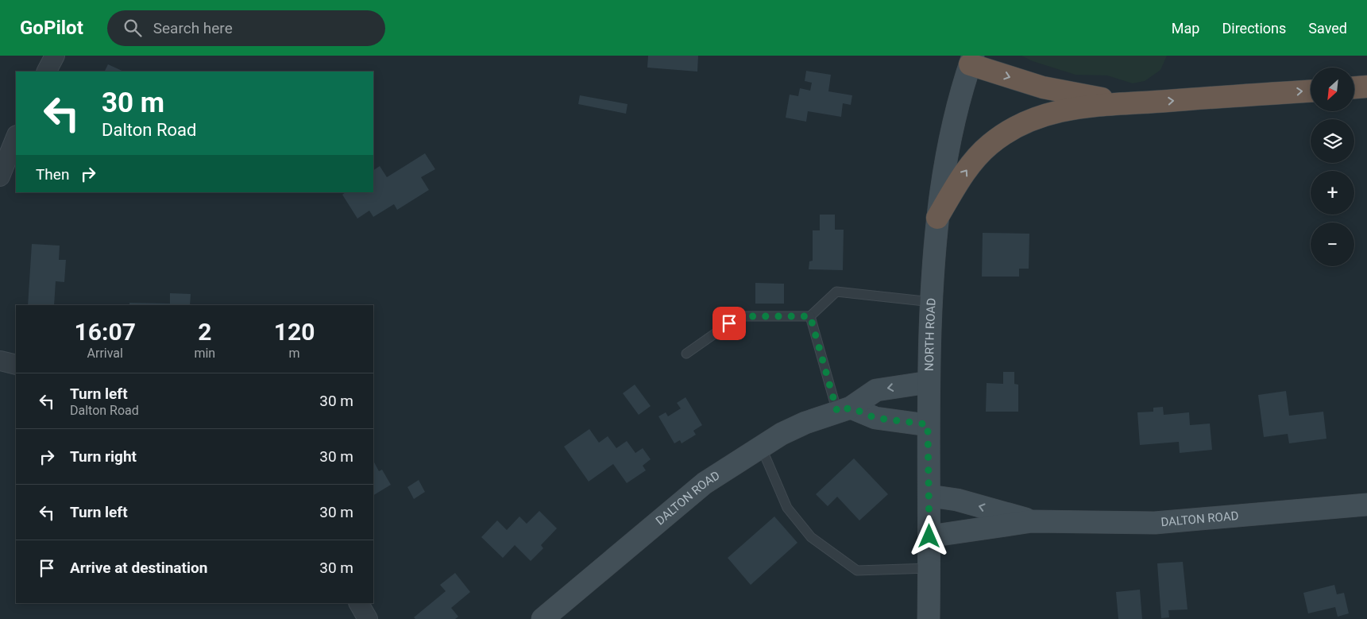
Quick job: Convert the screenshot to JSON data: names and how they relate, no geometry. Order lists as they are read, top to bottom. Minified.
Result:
{"streets":{"street":["NORTH ROAD","DALTON ROAD"]},"crossings":[["NORTH ROAD","DALTON ROAD"]],"north":"bottom left","page":{"header":"GoPilot","search":"Search here","nav":["Map","Directions","Saved"],"map_buttons":["+","−"],"turn":["30 m","Dalton Road"],"then":"Then","eta":["16:07","Arrival","2","min","120","m"],"list":[{"name":"Turn left","note":"Dalton Road","value":"30 m"},{"name":"Turn right","value":"30 m"},{"name":"Turn left","value":"30 m"},{"name":"Arrive at destination","value":"30 m"}]}}
